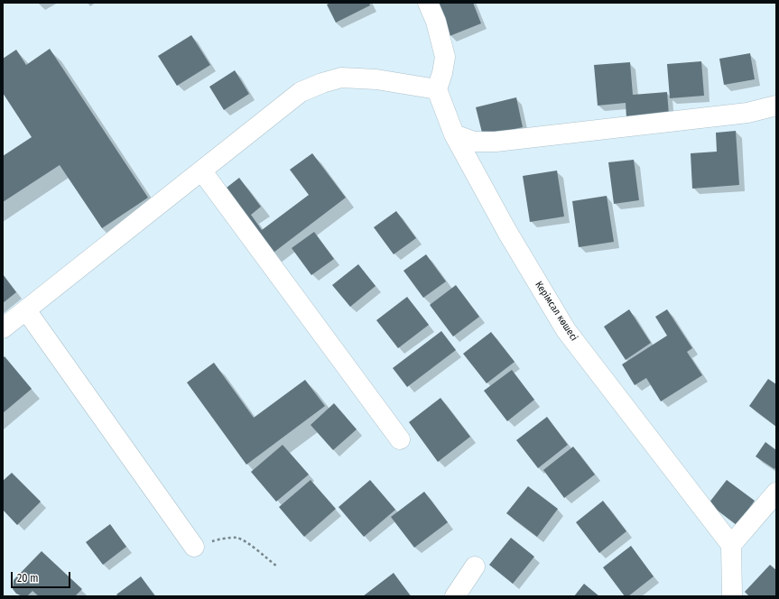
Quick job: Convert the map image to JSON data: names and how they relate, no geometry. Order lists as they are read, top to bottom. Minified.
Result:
{"streets":{"street":["Керімсал көшесі"]},"scale_bar":"20 m"}
